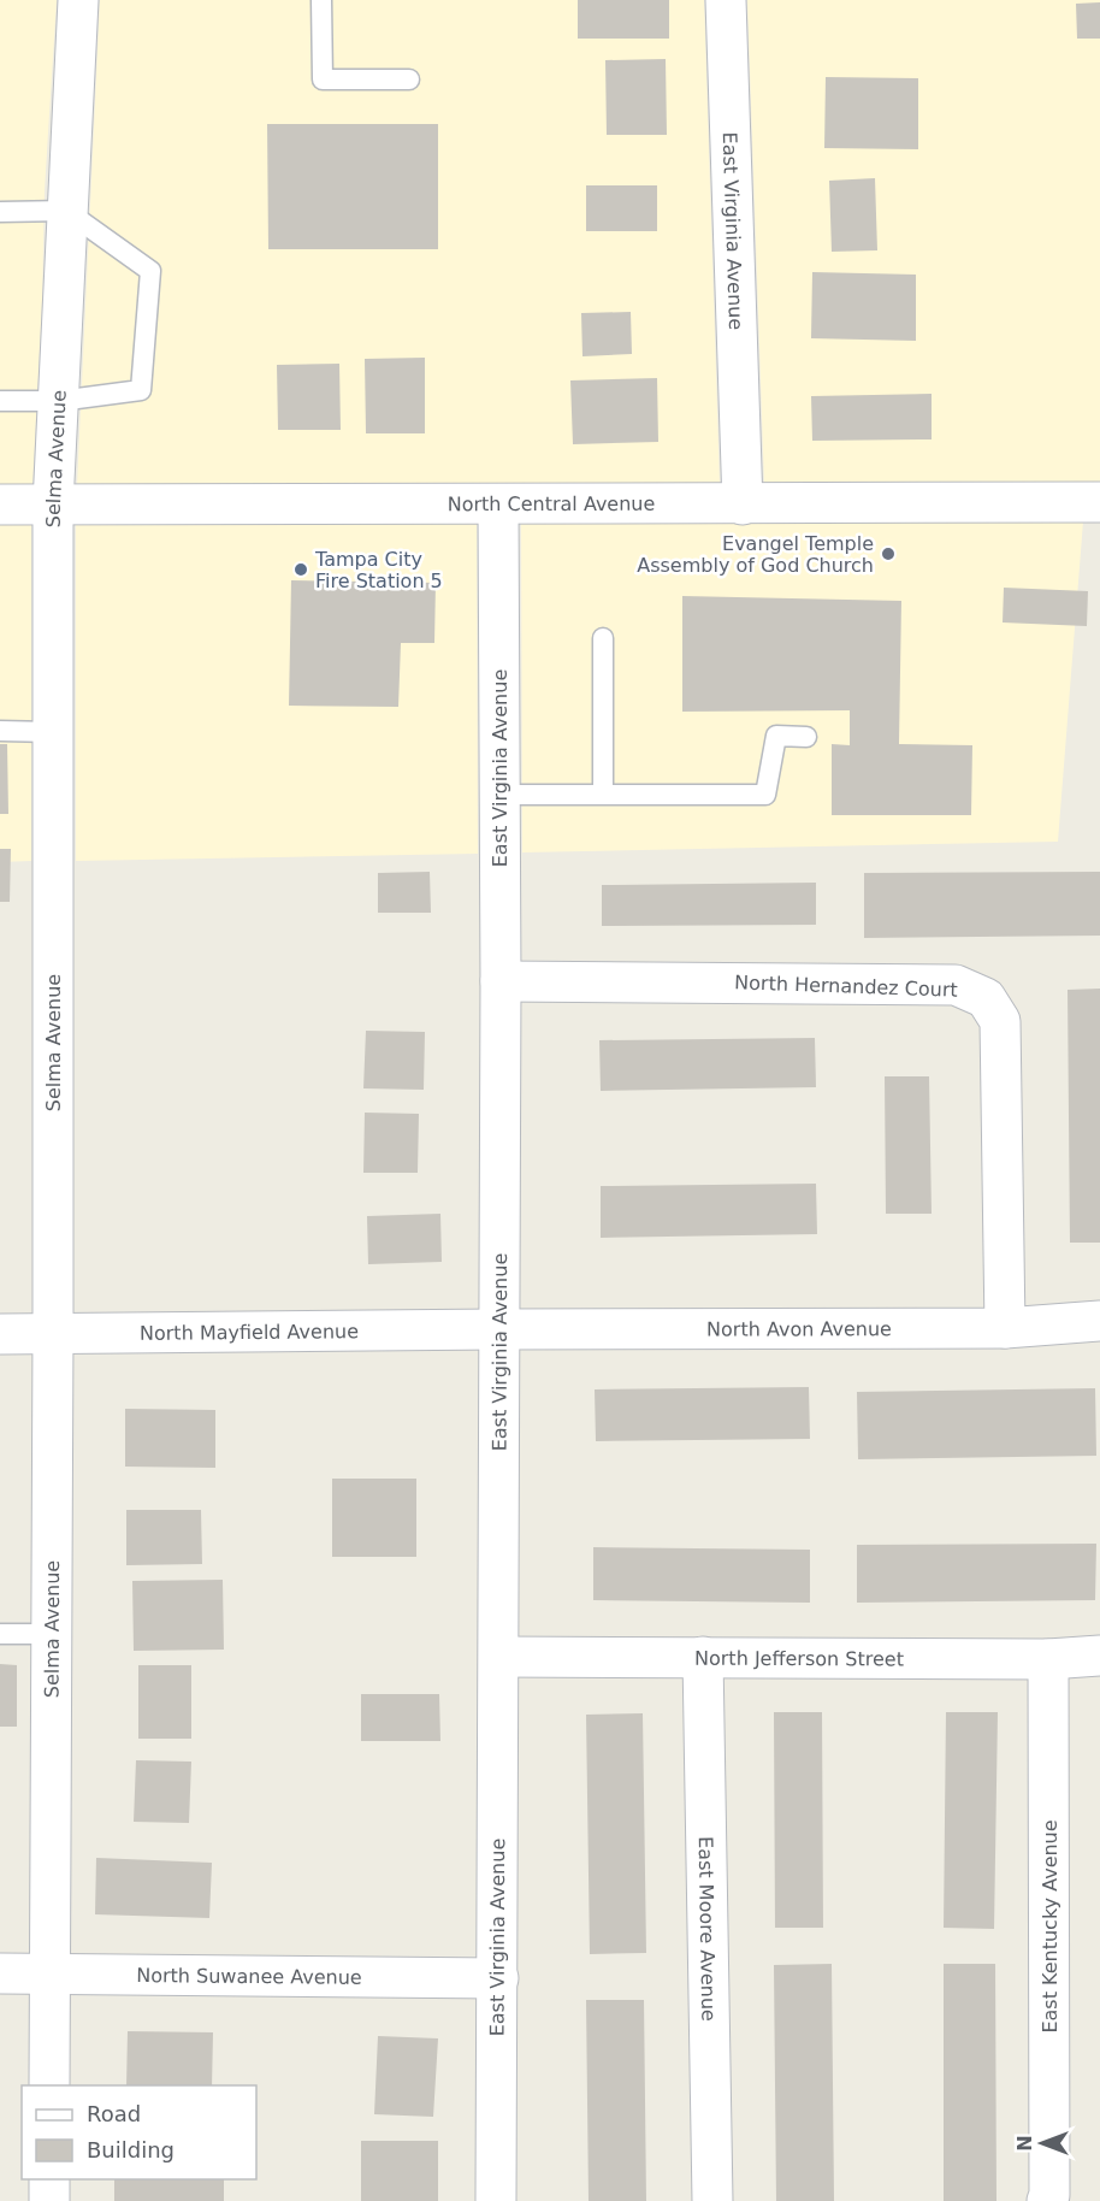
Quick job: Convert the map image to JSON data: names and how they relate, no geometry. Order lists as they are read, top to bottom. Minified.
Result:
{"streets":{"street":["East Virginia Avenue","Selma Avenue","North Central Avenue","North Hernandez Court","North Avon Avenue","North Mayfield Avenue","North Jefferson Street","East Kentucky Avenue","East Moore Avenue","North Suwanee Avenue"]},"crossings":[["East Virginia Avenue","North Central Avenue"],["East Virginia Avenue","North Hernandez Court"],["East Virginia Avenue","North Avon Avenue"],["East Virginia Avenue","North Mayfield Avenue"],["East Virginia Avenue","North Jefferson Street"],["East Virginia Avenue","North Suwanee Avenue"],["Selma Avenue","North Central Avenue"],["Selma Avenue","North Mayfield Avenue"],["Selma Avenue","North Suwanee Avenue"],["North Hernandez Court","North Avon Avenue"],["North Avon Avenue","North Mayfield Avenue"],["North Jefferson Street","East Kentucky Avenue"],["North Jefferson Street","East Moore Avenue"]],"places":["Evangel Temple Assembly of God Church","Tampa City Fire Station 5"],"legend":["Road","Building"],"north":"left"}
